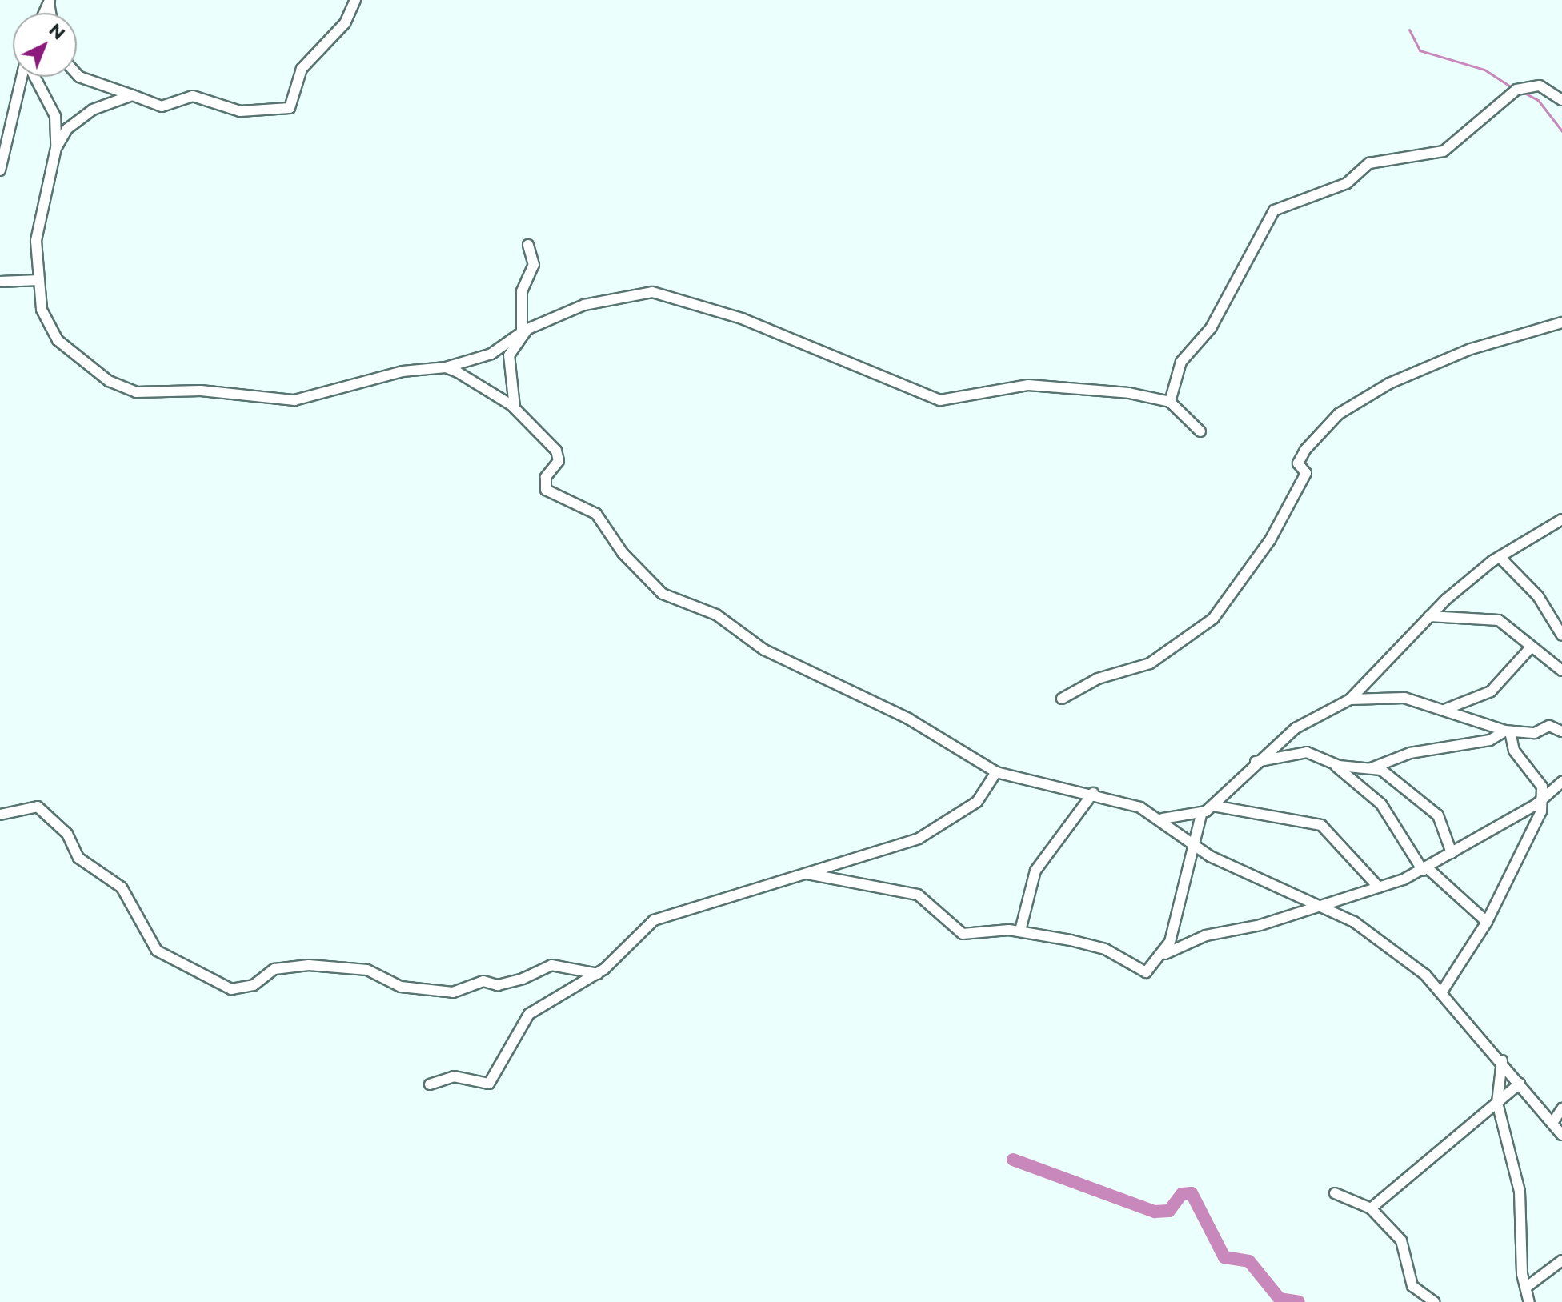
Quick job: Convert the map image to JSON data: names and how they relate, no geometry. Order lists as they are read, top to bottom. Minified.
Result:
{"north":"top right"}
